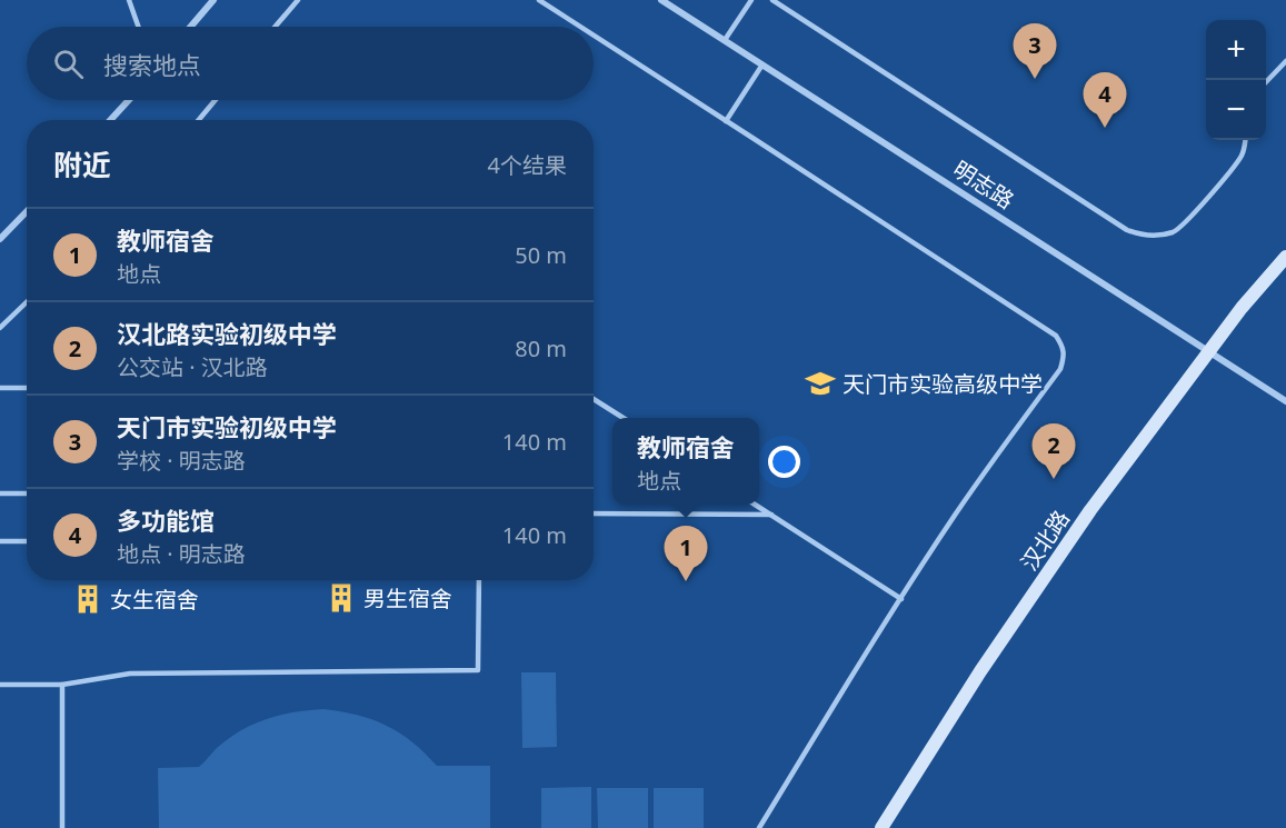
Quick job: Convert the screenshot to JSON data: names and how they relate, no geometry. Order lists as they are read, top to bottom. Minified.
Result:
{"streets":{"main road":["汉北路"],"street":["明志路"]},"crossings":[["明志路","汉北路"]],"places":{"school or university":["天门市实验高级中学"],"building":["男生宿舍","女生宿舍"]},"page":{"map_buttons":["+","−"],"pins":["3","4","2","1"],"search":"搜索地点","heading":["附近","4个结果"],"list":[{"mark":"1","name":"教师宿舍","note":"地点","value":"50 m"},{"mark":"2","name":"汉北路实验初级中学","note":"公交站 · 汉北路","value":"80 m"},{"mark":"3","name":"天门市实验初级中学","note":"学校 · 明志路","value":"140 m"},{"mark":"4","name":"多功能馆","note":"地点 · 明志路","value":"140 m"}],"popup":["教师宿舍","地点"]}}
